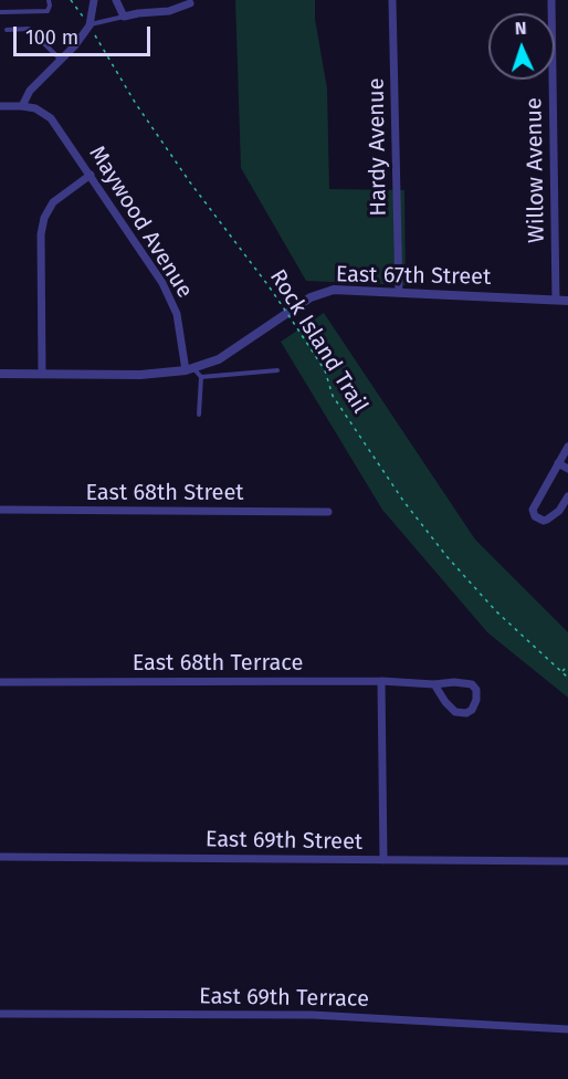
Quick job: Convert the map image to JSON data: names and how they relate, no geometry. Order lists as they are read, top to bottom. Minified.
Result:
{"streets":{"street":["Hardy Avenue","Willow Avenue","Maywood Avenue","East 67th Street","East 68th Street","East 68th Terrace","East 69th Street","East 69th Terrace"],"path":["Rock Island Trail"]},"crossings":[["Hardy Avenue","East 67th Street"],["Willow Avenue","East 67th Street"],["Maywood Avenue","East 67th Street"]],"scale_bar":"100 m","north":"top"}
